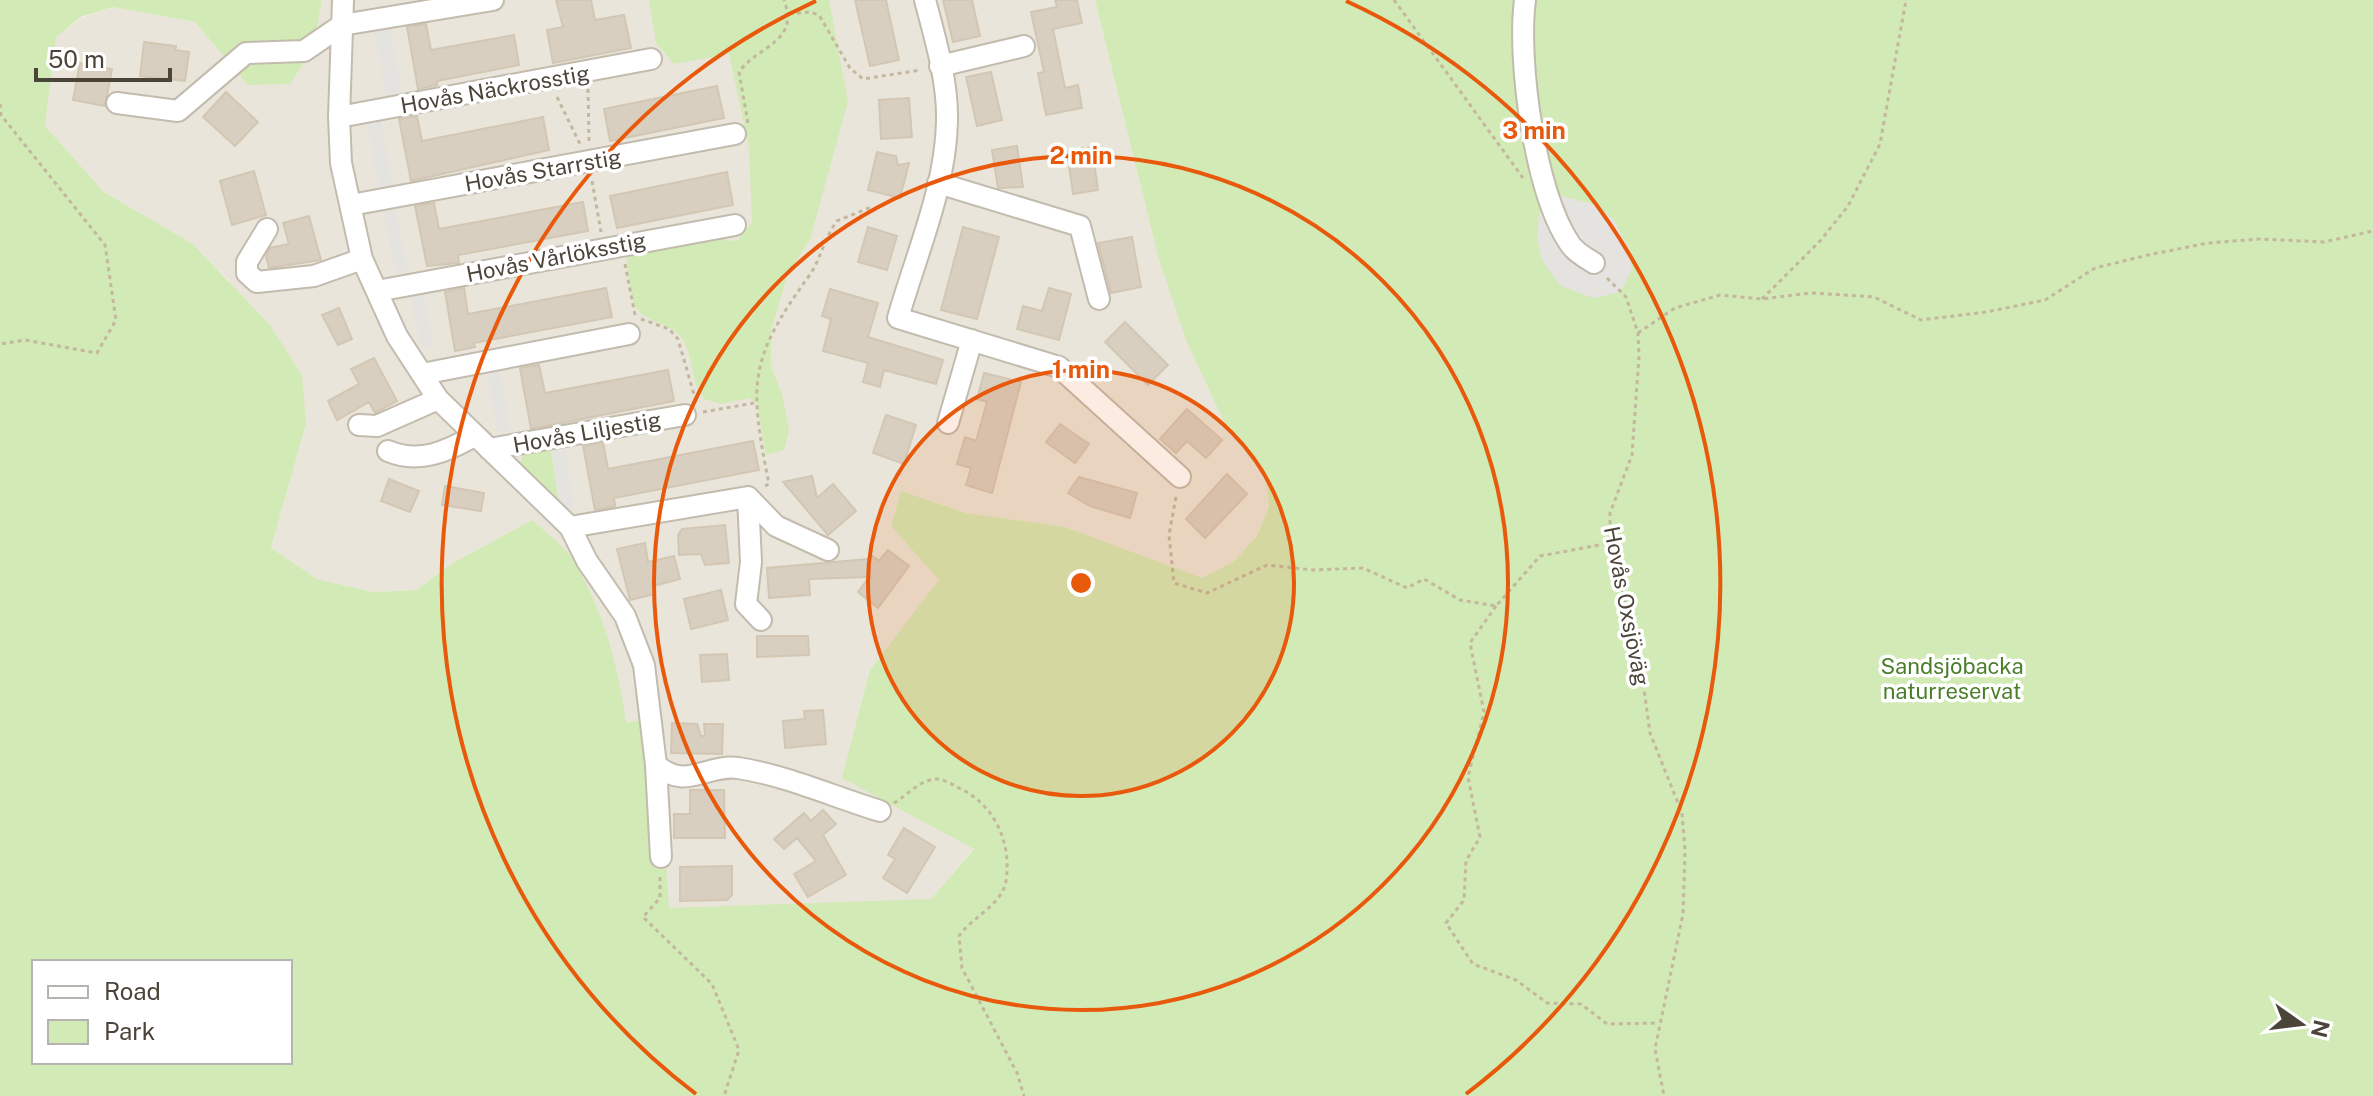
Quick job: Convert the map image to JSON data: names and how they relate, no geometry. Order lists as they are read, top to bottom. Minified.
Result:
{"streets":{"street":["Hovås Näckrosstig","Hovås Starrstig","Hovås Vårlöksstig","Hovås Liljestig"],"path":["Hovås Oxsjöväg"]},"parks":["Sandsjöbacka naturreservat"],"legend":["Road","Park"],"scale_bar":"50 m","north":"right","rings":["3 min","2 min","1 min"]}
